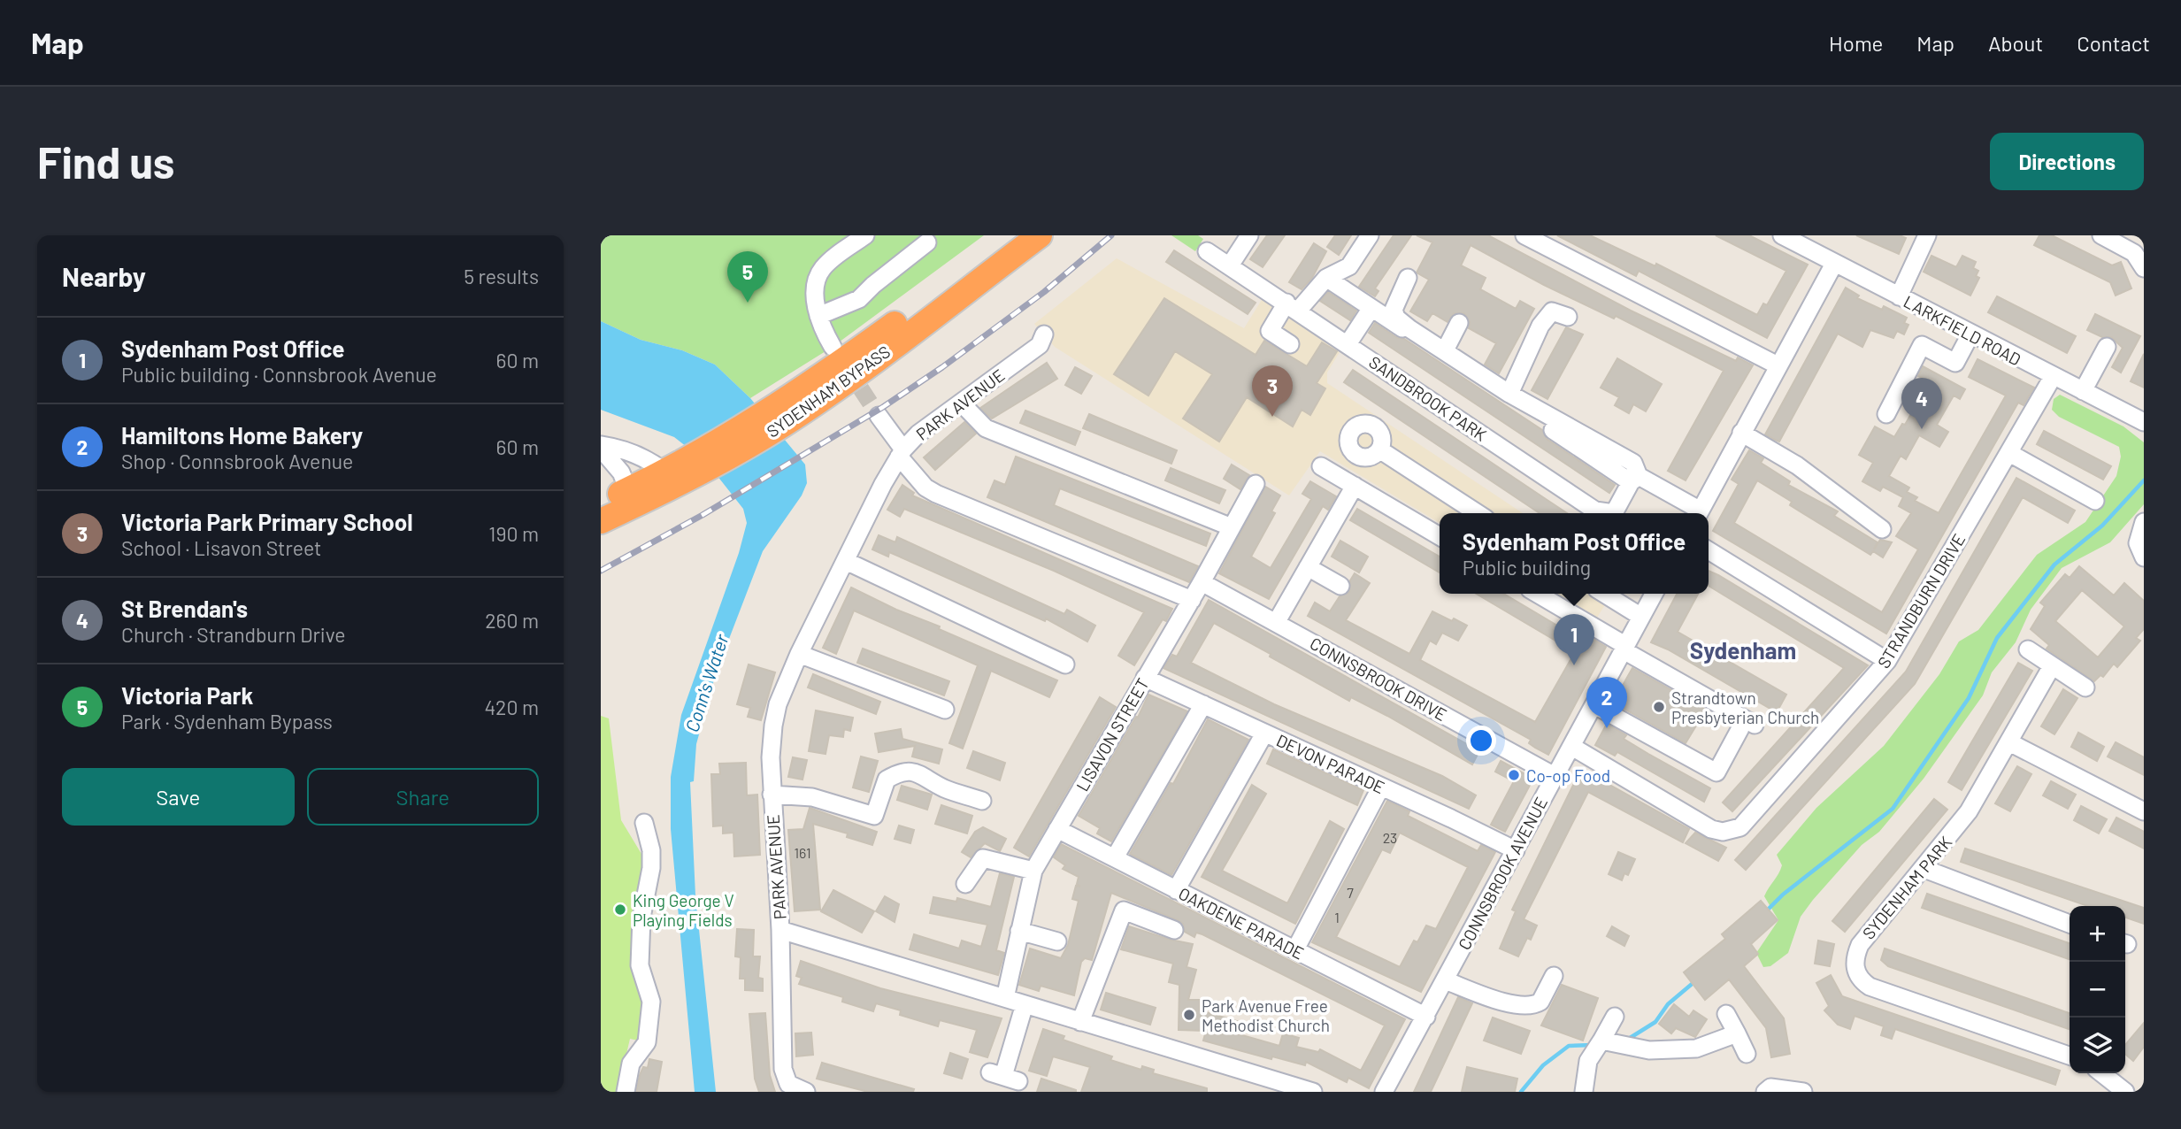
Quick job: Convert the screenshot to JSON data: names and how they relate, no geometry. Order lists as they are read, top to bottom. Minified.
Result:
{"streets":{"highway":["SYDENHAM BYPASS"],"street":["LARKFIELD ROAD","SANDBROOK PARK","PARK AVENUE","STRANDBURN DRIVE","CONNSBROOK DRIVE","LISAVON STREET","DEVON PARADE","CONNSBROOK AVENUE","SYDENHAM PARK","OAKDENE PARADE"]},"crossings":[["LARKFIELD ROAD","STRANDBURN DRIVE"],["PARK AVENUE","LISAVON STREET"],["STRANDBURN DRIVE","CONNSBROOK AVENUE"],["CONNSBROOK DRIVE","LISAVON STREET"],["CONNSBROOK DRIVE","CONNSBROOK AVENUE"],["LISAVON STREET","DEVON PARADE"],["LISAVON STREET","OAKDENE PARADE"],["DEVON PARADE","CONNSBROOK AVENUE"],["CONNSBROOK AVENUE","OAKDENE PARADE"]],"districts":["Sydenham"],"water":["Conn's Water"],"places":["Strandtown Presbyterian Church","Co-op Food","King George V Playing Fields","Park Avenue Free Methodist Church"],"house_numbers":["23","161","7","1"],"page":{"header":"Map","nav":["Home","Map","About","Contact"],"buttons":["Directions",["Save","Share"]],"title":"Find us","heading":["Nearby","5 results"],"pins":["5","3","4","1","2"],"list":[{"mark":"1","name":"Sydenham Post Office","note":"Public building · Connsbrook Avenue","value":"60 m"},{"mark":"2","name":"Hamiltons Home Bakery","note":"Shop · Connsbrook Avenue","value":"60 m"},{"mark":"3","name":"Victoria Park Primary School","note":"School · Lisavon Street","value":"190 m"},{"mark":"4","name":"St Brendan's","note":"Church · Strandburn Drive","value":"260 m"},{"mark":"5","name":"Victoria Park","note":"Park · Sydenham Bypass","value":"420 m"}],"popup":["Sydenham Post Office","Public building"],"map_buttons":["+","−"]}}
